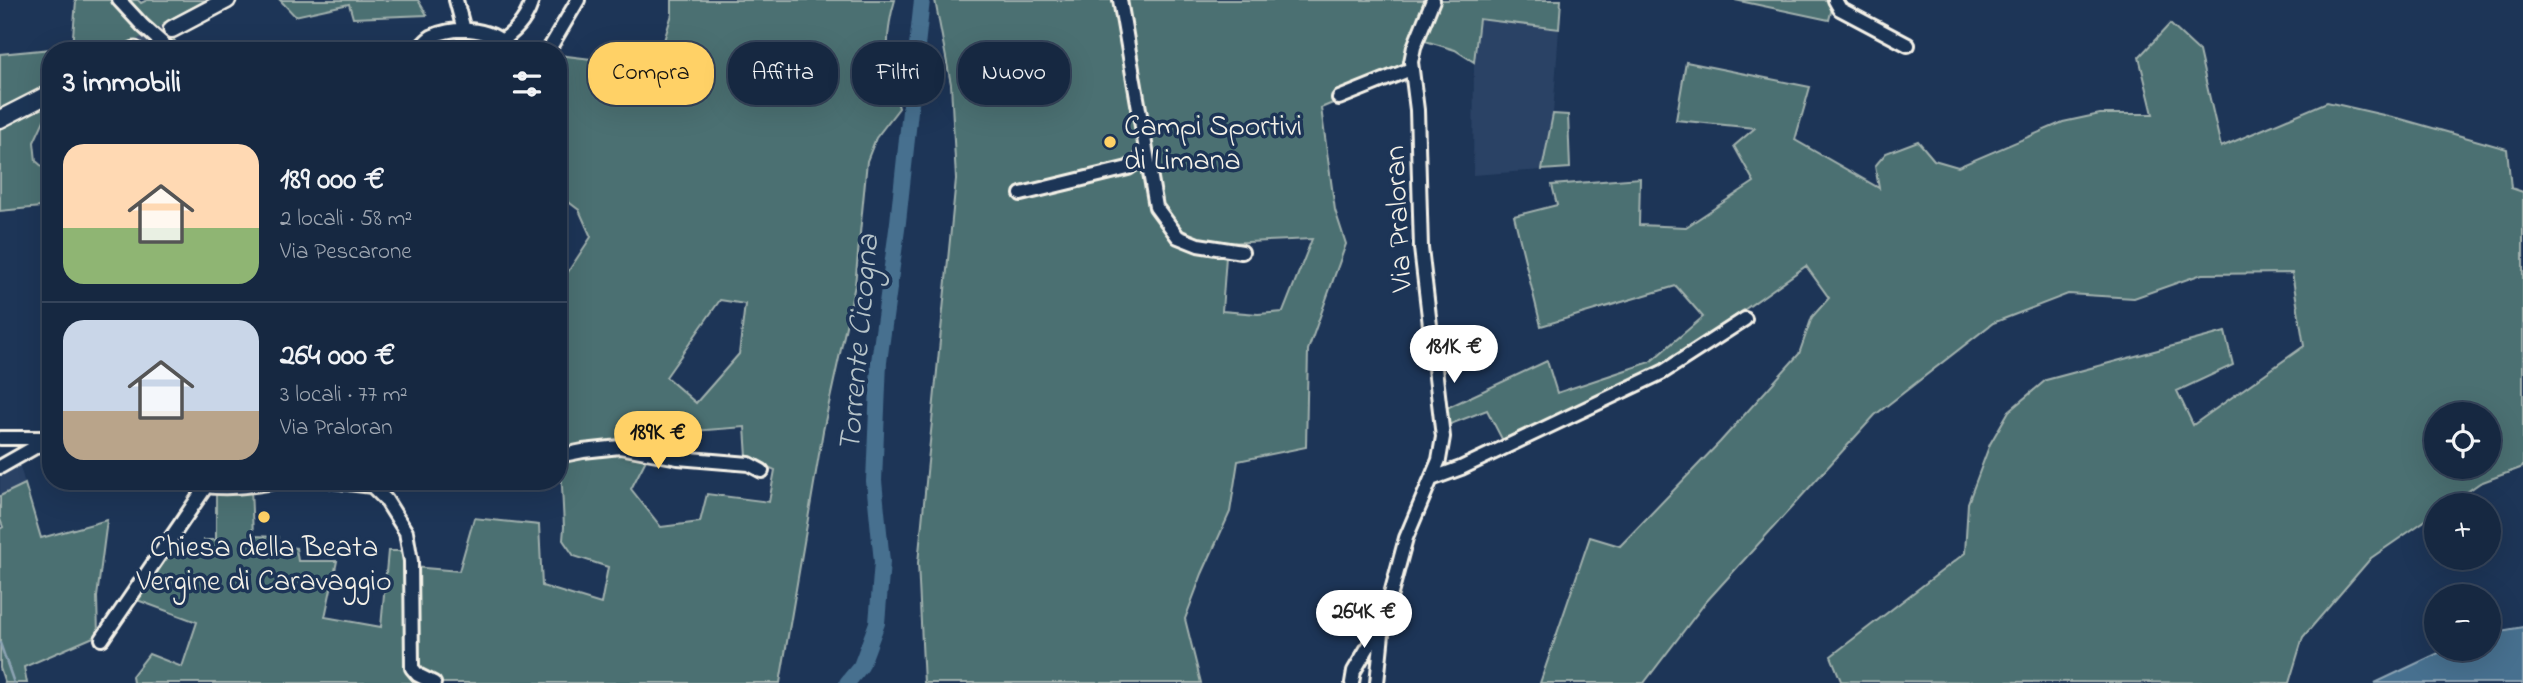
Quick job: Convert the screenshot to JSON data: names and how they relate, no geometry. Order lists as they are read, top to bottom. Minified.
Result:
{"streets":{"street":["Via Praloran"]},"water":["Torrente Cicogna"],"places":["Campi Sportivi di Limana","Chiesa della Beata Vergine di Caravaggio"],"page":{"chip":["Compra","Affitta","Filtri","Nuovo"],"heading":"3 immobili","list":[{"name":"189 000 €","note":"2 locali · 58 m² · Via Pescarone"},{"name":"264 000 €","note":"3 locali · 77 m² · Via Praloran"}],"price":["181K €","189K €","264K €"],"map_buttons":["+","−"]}}
